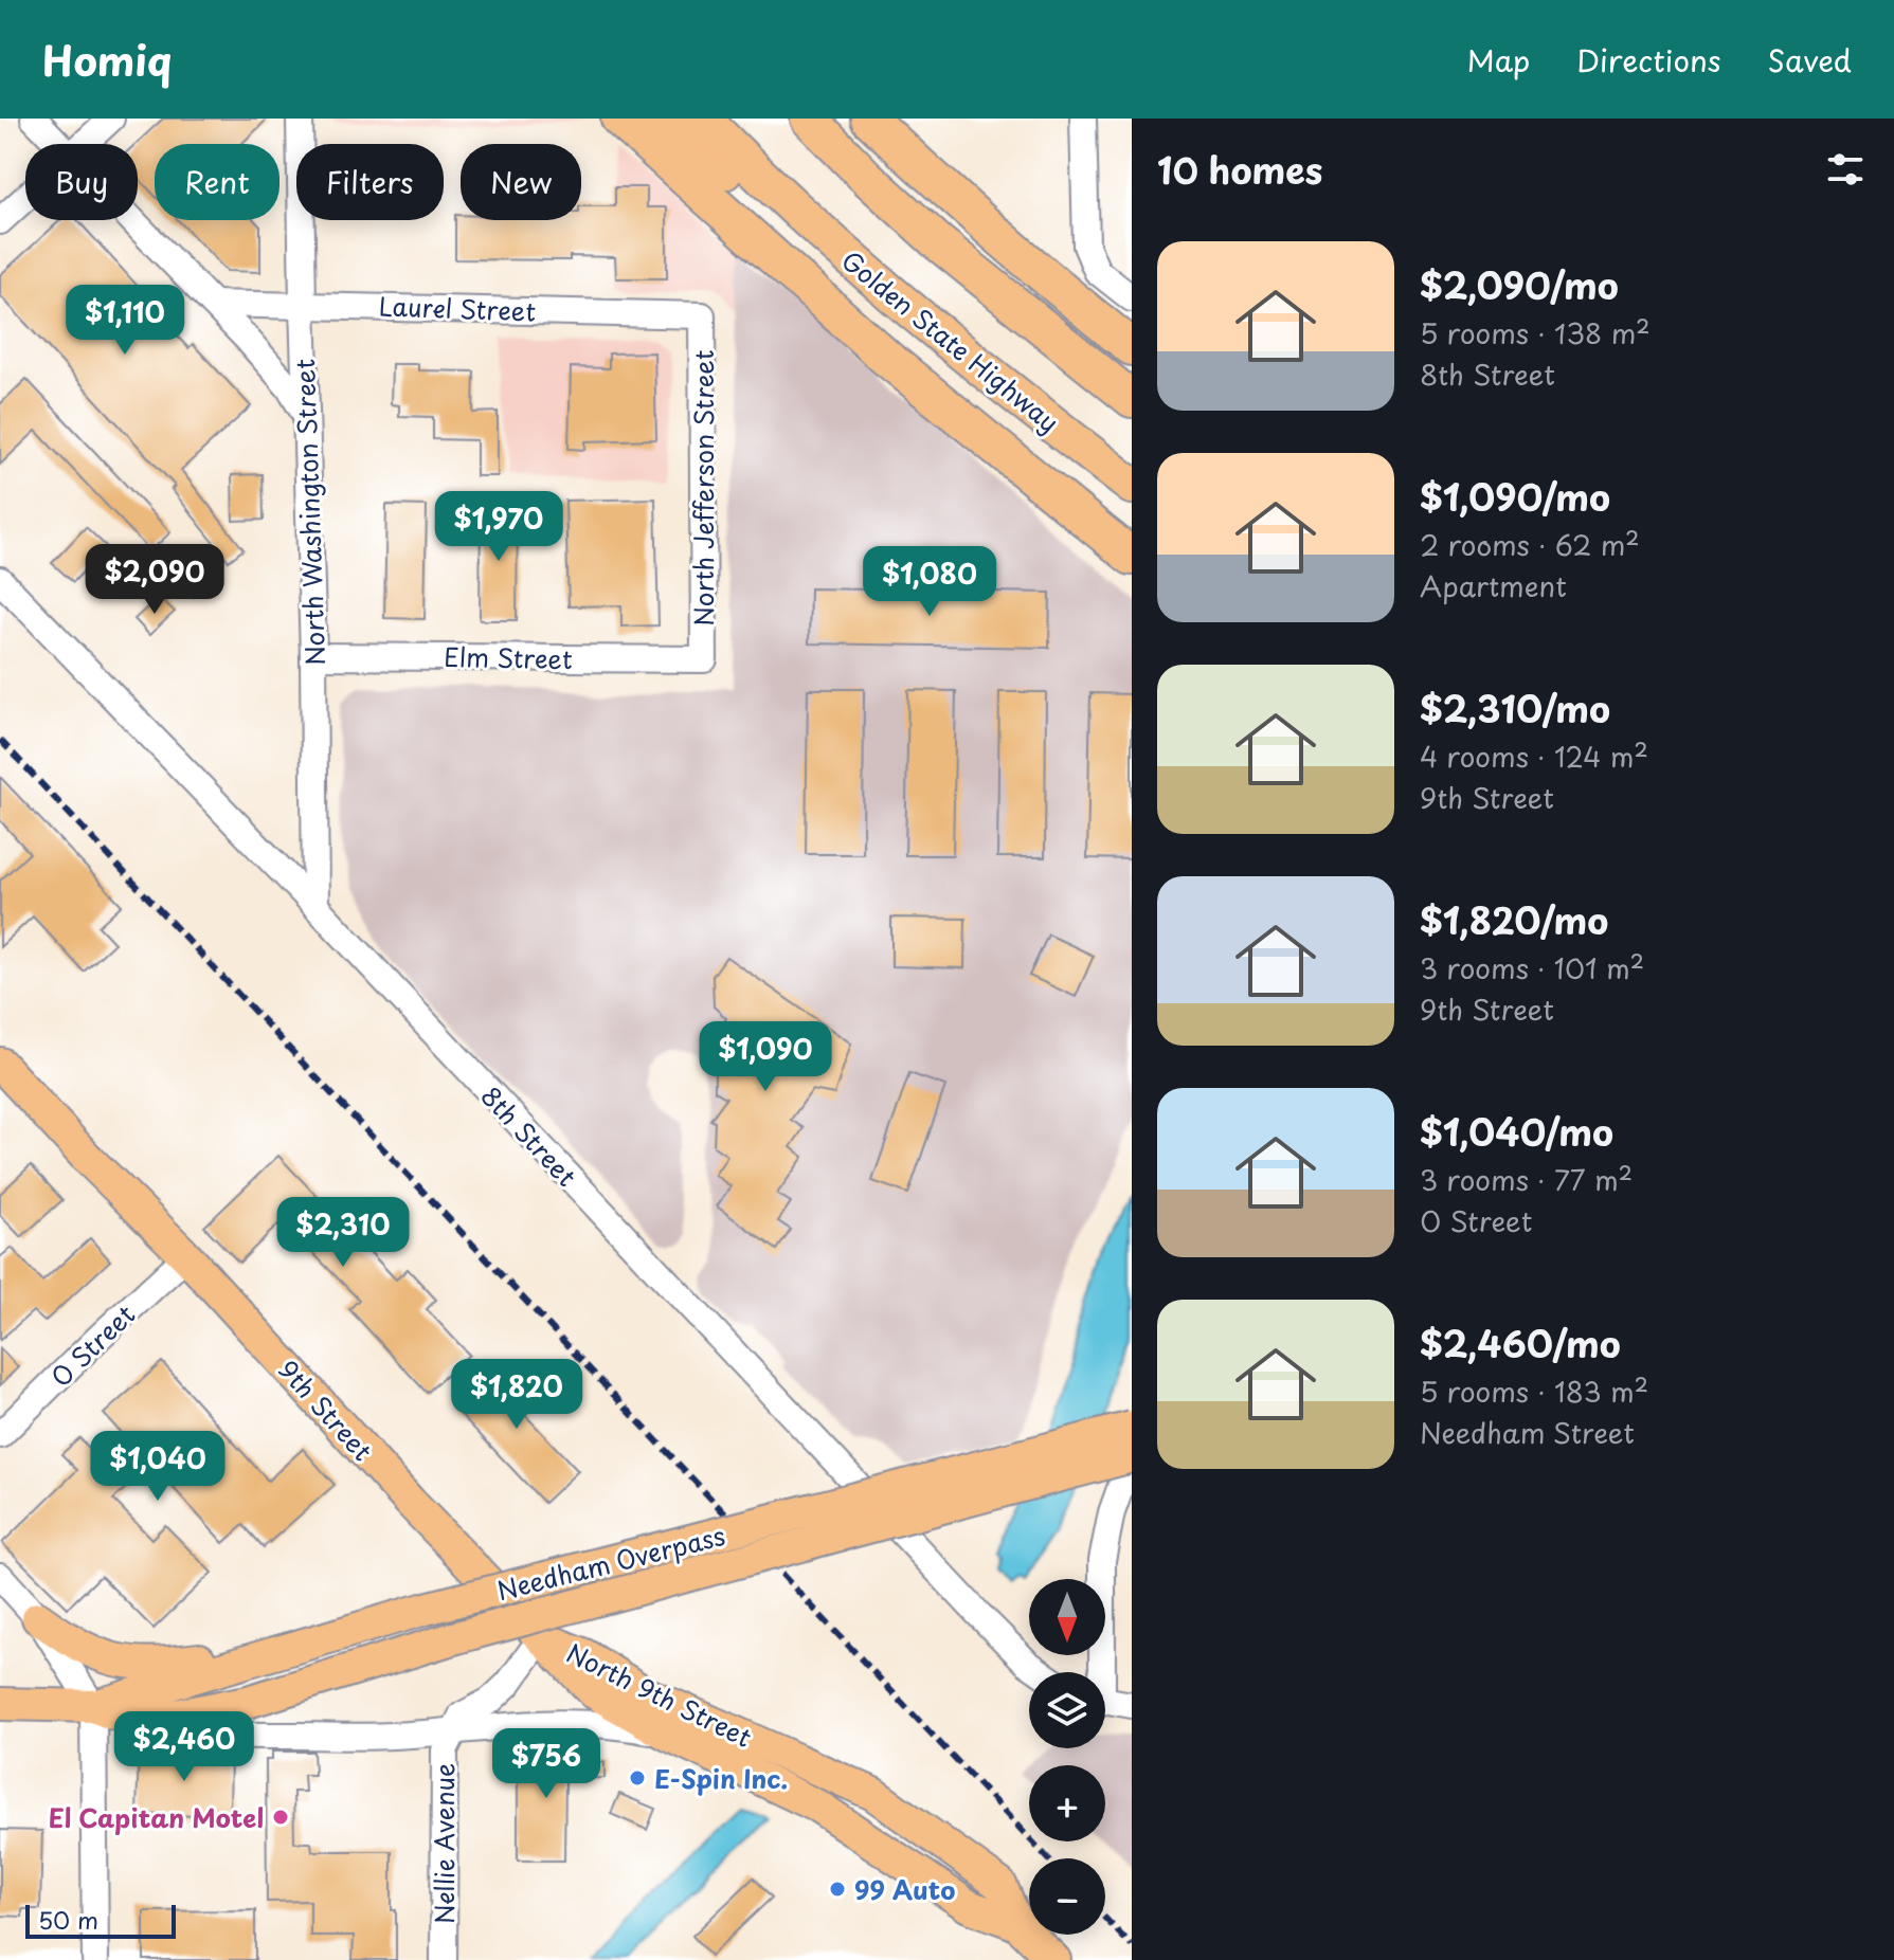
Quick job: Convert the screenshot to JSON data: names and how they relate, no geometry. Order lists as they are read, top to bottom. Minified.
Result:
{"streets":{"highway":["Golden State Highway"],"main road":["9th Street","Needham Overpass","North 9th Street"],"street":["Laurel Street","North Jefferson Street","North Washington Street","Elm Street","8th Street","O Street","Nellie Avenue"]},"crossings":[["Laurel Street","North Jefferson Street"],["Laurel Street","North Washington Street"],["North Jefferson Street","Elm Street"],["North Washington Street","Elm Street"],["North Washington Street","8th Street"],["O Street","9th Street"],["9th Street","North 9th Street"]],"places":["E-Spin Inc.","El Capitan Motel","99 Auto"],"scale_bar":"50 m","north":"bottom","page":{"header":"Homiq","nav":["Map","Directions","Saved"],"heading":"10 homes","chip":["Buy","Rent","Filters","New"],"list":[{"name":"$2,090/mo","note":"5 rooms · 138 m² · 8th Street"},{"name":"$1,090/mo","note":"2 rooms · 62 m² · Apartment"},{"name":"$2,310/mo","note":"4 rooms · 124 m² · 9th Street"},{"name":"$1,820/mo","note":"3 rooms · 101 m² · 9th Street"},{"name":"$1,040/mo","note":"3 rooms · 77 m² · O Street"},{"name":"$2,460/mo","note":"5 rooms · 183 m² · Needham Street"}],"price":["$1,110","$1,970","$2,090","$1,080","$1,090","$2,310","$1,820","$1,040","$2,460","$756"],"map_buttons":["+","−"],"scale":"50 m"}}
